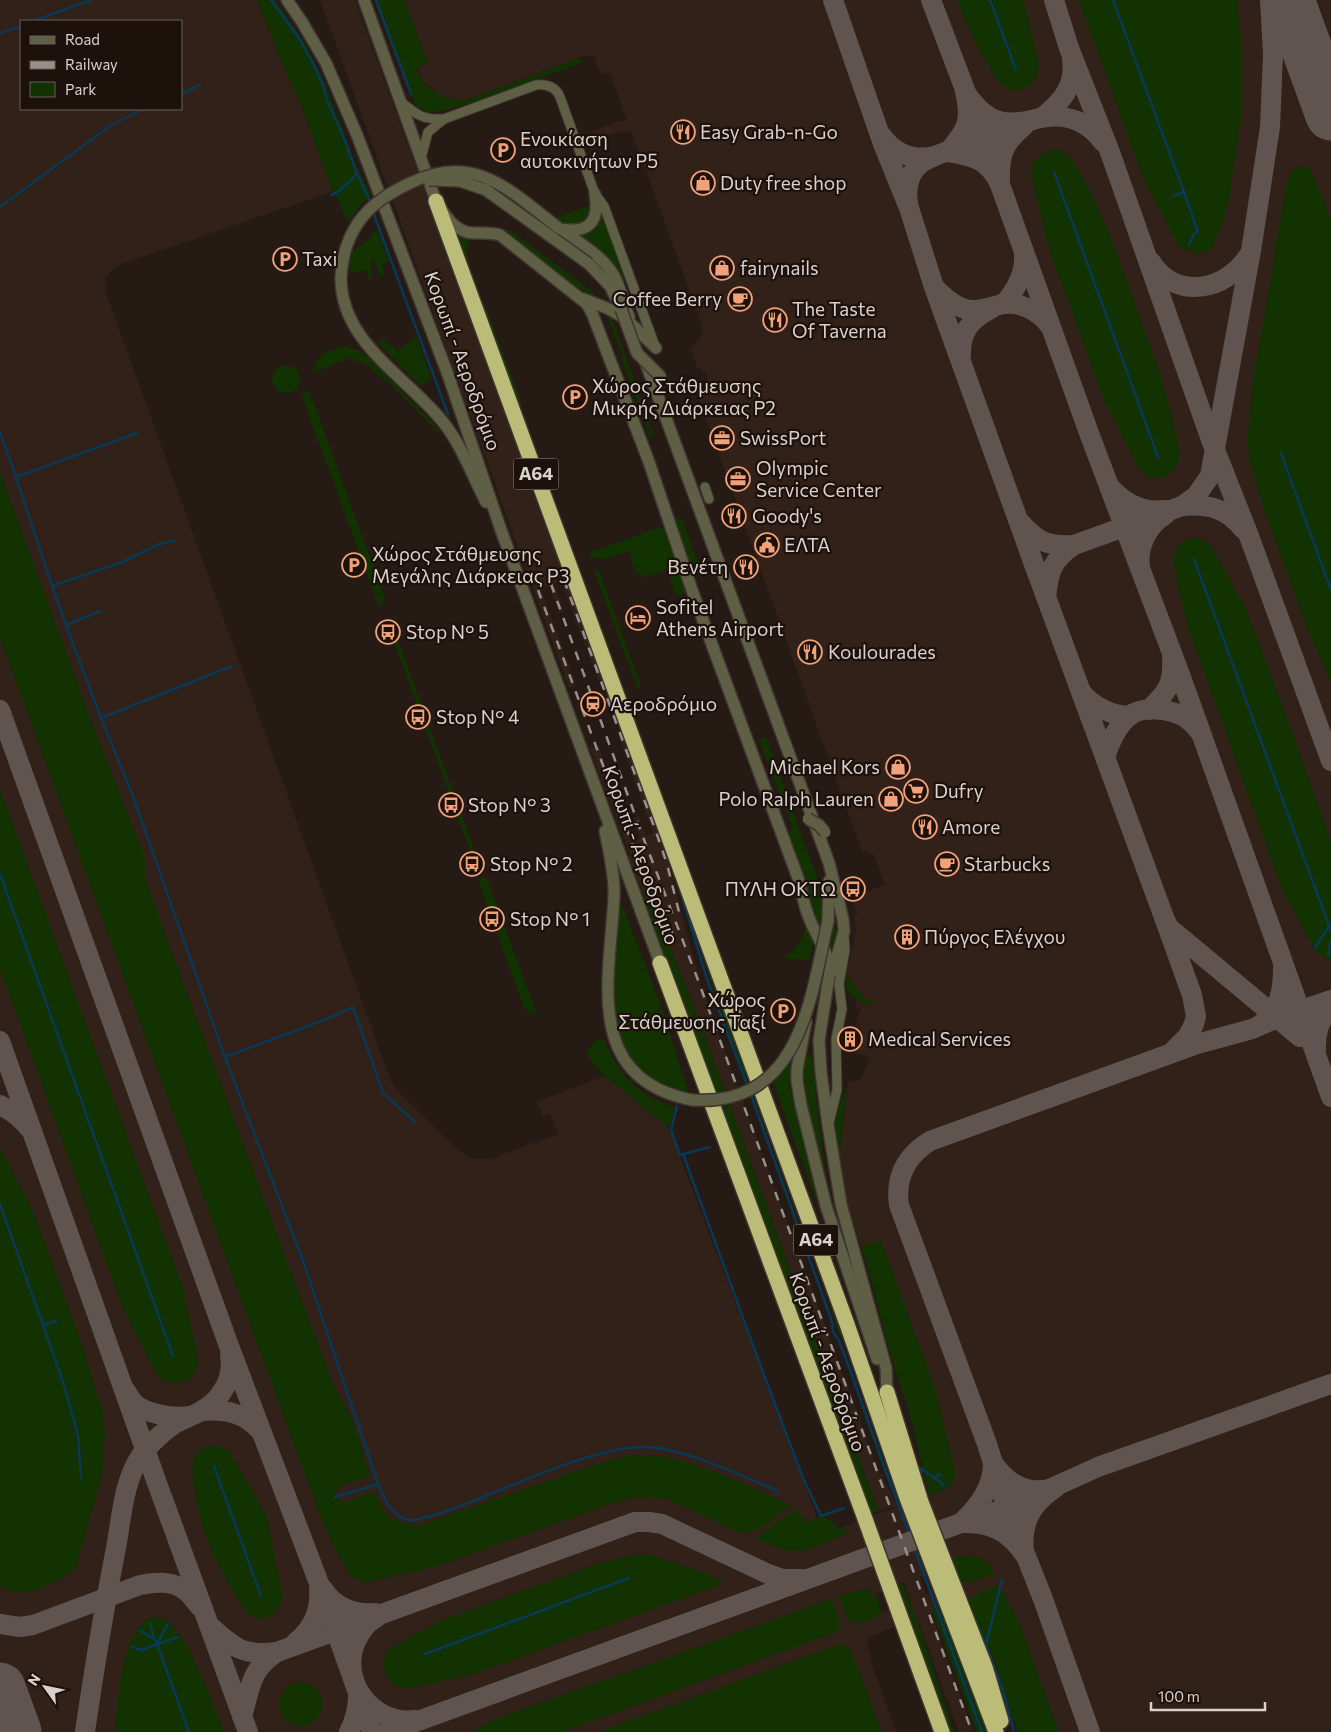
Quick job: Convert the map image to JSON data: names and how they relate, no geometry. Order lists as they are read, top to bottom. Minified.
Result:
{"streets":{"highway":["Κορωπί - Αεροδρόμιο","Α64"]},"places":{"restaurant":["Easy Grab-n-Go","The Taste Of Taverna","Goody's","Βενέτη","Koulourades","Amore"],"parking":["Ενοικίαση αυτοκινήτων P5","Taxi","Χώρος Στάθμευσης Μικρής Διάρκειας P2","Χώρος Στάθμευσης Μεγάλης Διάρκειας P3","Χώρος Στάθμευσης Ταξί"],"shop":["Duty free shop","fairynails","Michael Kors","Polo Ralph Lauren"],"cafe":["Coffee Berry","Starbucks"],"office":["SwissPort","Olympic Service Center"],"public building":["ΕΛΤΑ"],"hotel":["Sofitel Athens Airport"],"bus stop":["Stop N° 5","Stop N° 4","Stop N° 3","Stop N° 2","ΠΥΛΗ ΟΚΤΩ","Stop N° 1"],"station":["Αεροδρόμιο"],"supermarket":["Dufry"],"building":["Πύργος Ελέγχου","Medical Services"]},"legend":["Road","Railway","Park"],"scale_bar":"100 m","north":"top left"}
